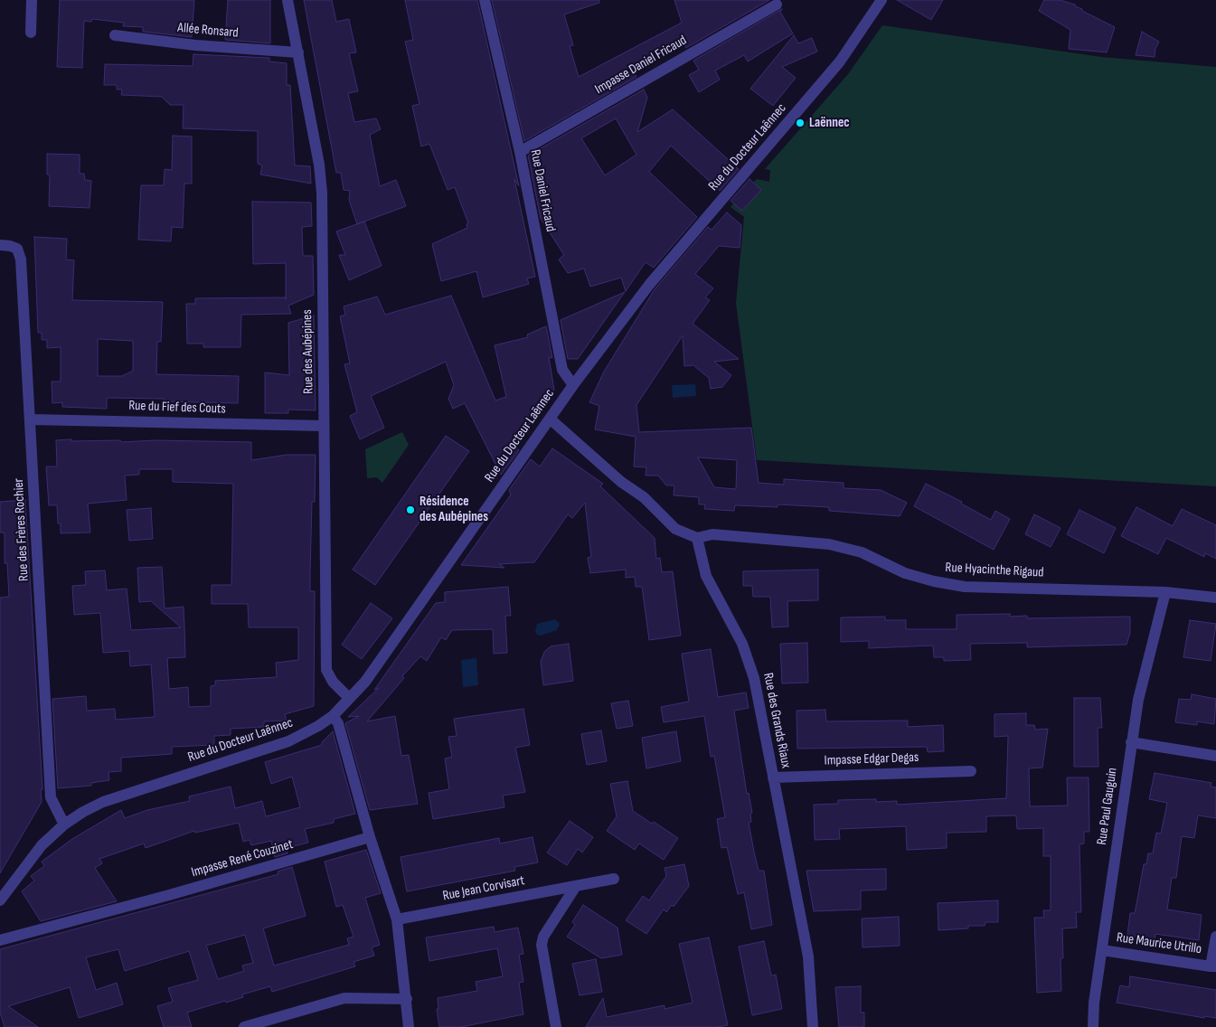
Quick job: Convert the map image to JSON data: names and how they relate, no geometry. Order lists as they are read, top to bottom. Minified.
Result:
{"streets":{"street":["Allée Ronsard","Impasse Daniel Fricaud","Rue du Docteur Laënnec","Rue Daniel Fricaud","Rue des Aubépines","Rue du Fief des Couts","Rue des Frères Rochier","Rue Hyacinthe Rigaud","Rue des Grands Riaux","Impasse Edgar Degas","Rue Paul Gauguin","Impasse René Couzinet","Rue Jean Corvisart","Rue Maurice Utrillo"]},"crossings":[["Allée Ronsard","Rue des Aubépines"],["Impasse Daniel Fricaud","Rue Daniel Fricaud"],["Rue du Docteur Laënnec","Rue Daniel Fricaud"],["Rue du Docteur Laënnec","Rue des Aubépines"],["Rue du Docteur Laënnec","Rue des Frères Rochier"],["Rue des Aubépines","Rue du Fief des Couts"],["Rue du Fief des Couts","Rue des Frères Rochier"],["Rue Hyacinthe Rigaud","Rue des Grands Riaux"],["Rue Hyacinthe Rigaud","Rue Paul Gauguin"],["Rue des Grands Riaux","Impasse Edgar Degas"],["Rue Paul Gauguin","Rue Maurice Utrillo"]],"places":["Laënnec","Résidence des Aubépines"]}
